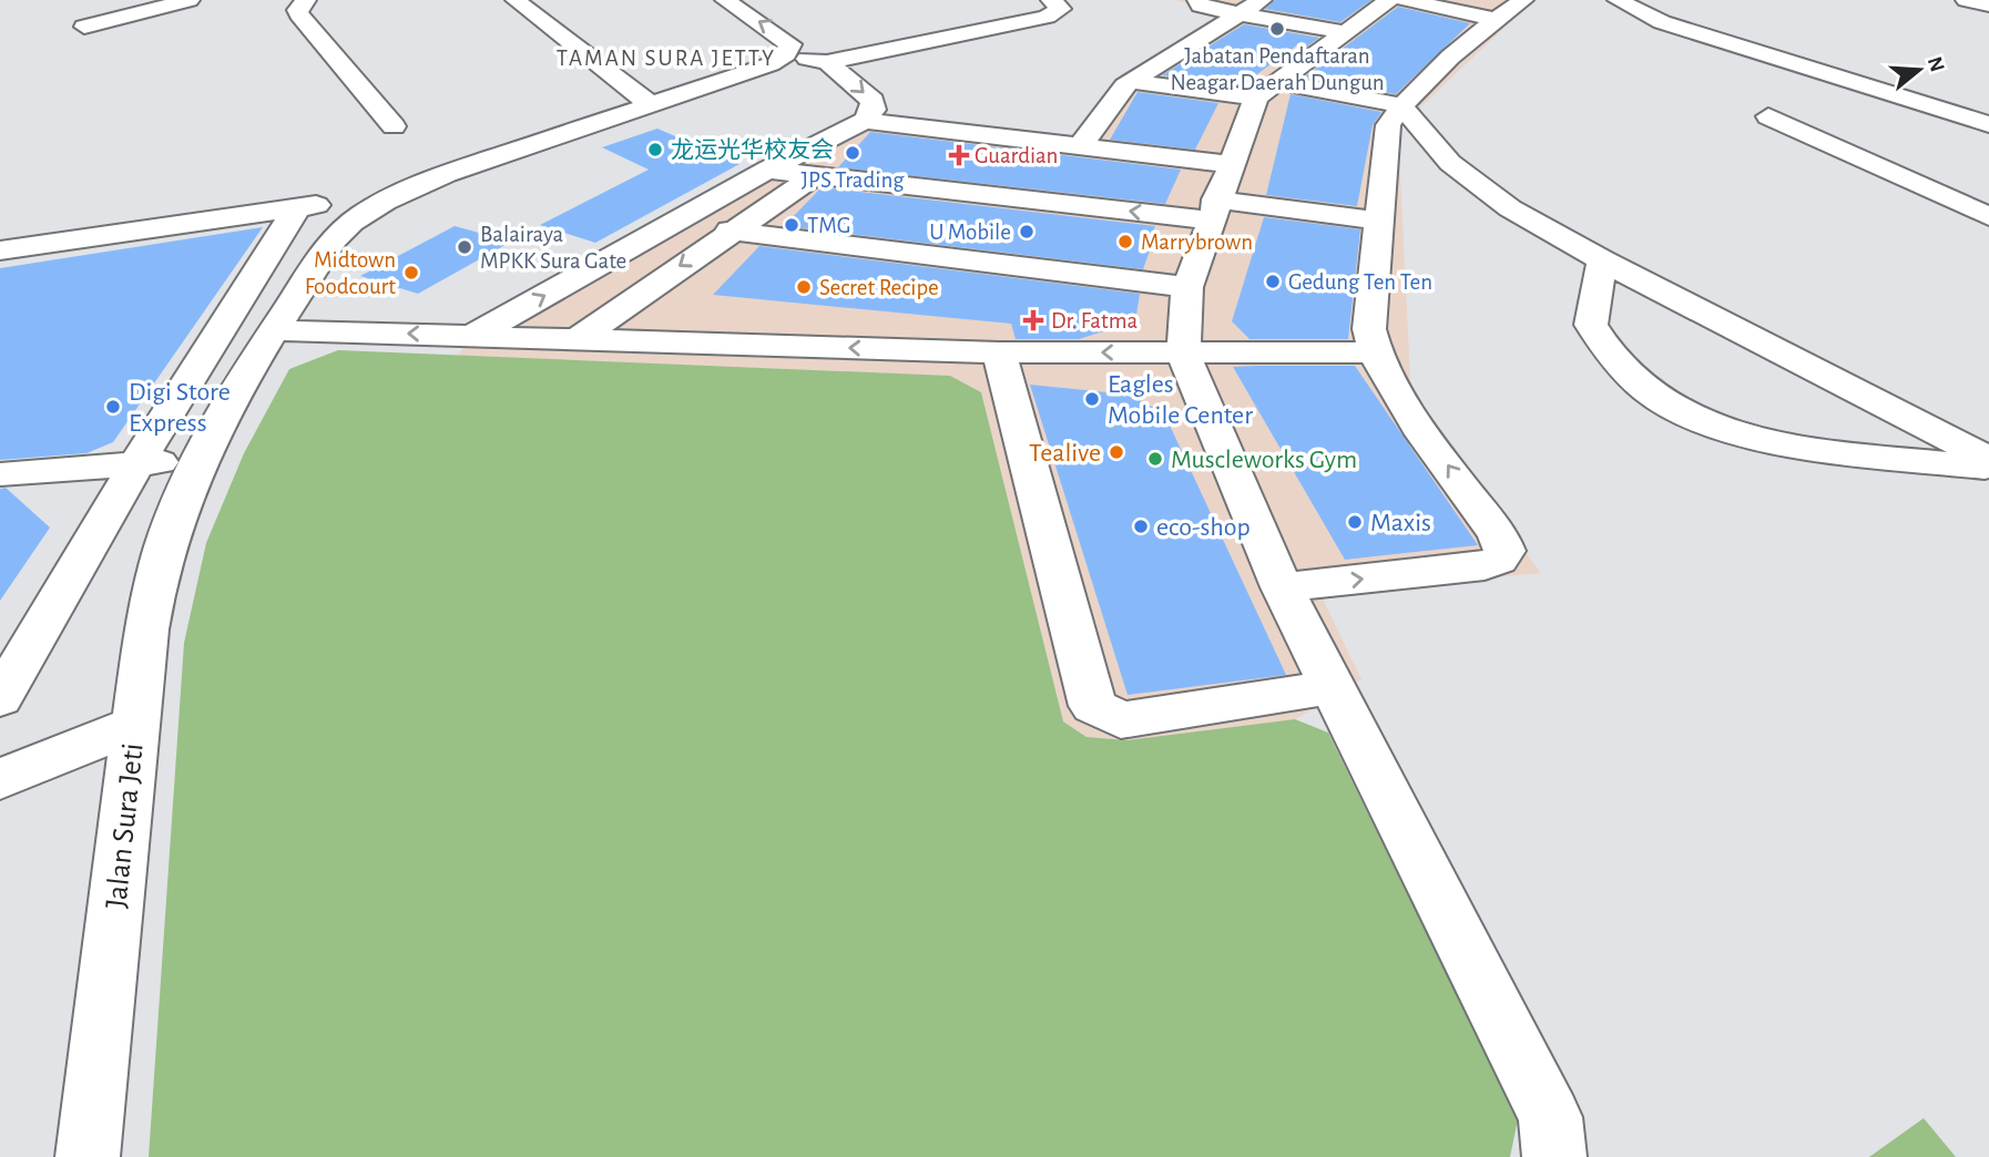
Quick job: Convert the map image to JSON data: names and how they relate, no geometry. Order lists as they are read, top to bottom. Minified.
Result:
{"streets":{"street":["Jalan Sura Jeti"]},"districts":["TAMAN SURA JETTY"],"places":{"other":["Jabatan Pendaftaran Neagar Daerah Dungun","龙运光华校友会","JPS Trading","TMG","U Mobile","Marrybrown","Balairaya MPKK Sura Gate","Midtown Foodcourt","Gedung Ten Ten","Secret Recipe","Eagles Mobile Center","Digi Store Express","Tealive","Muscleworks Gym","Maxis","eco-shop"],"health":["Guardian","Dr. Fatma"]},"north":"right"}
